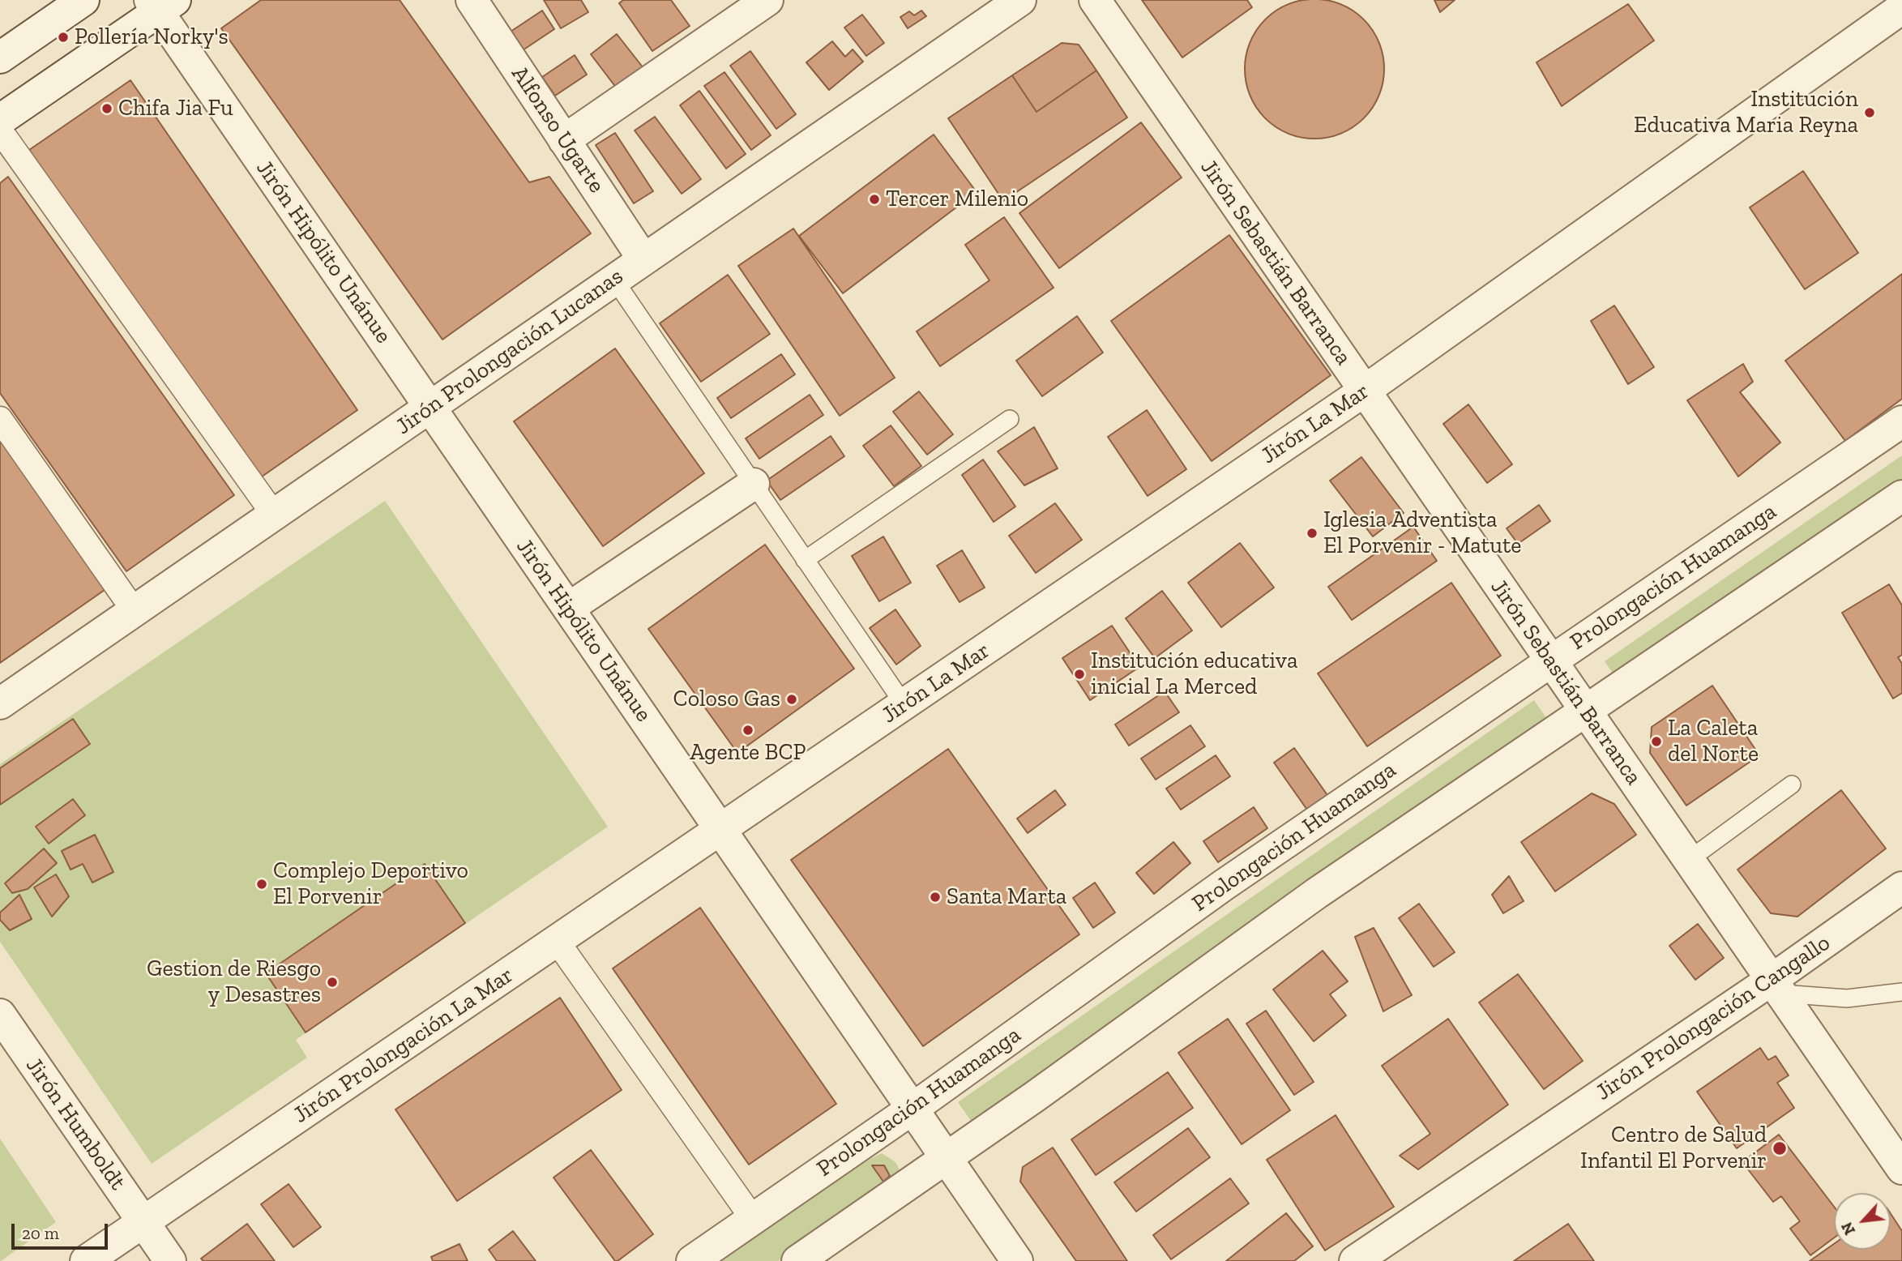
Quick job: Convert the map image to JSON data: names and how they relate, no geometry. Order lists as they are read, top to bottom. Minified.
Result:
{"streets":{"street":["Alfonso Ugarte","Jirón Hipólito Unánue","Jirón Sebastián Barranca","Jirón Prolongación Lucanas","Jirón La Mar","Prolongación Huamanga","Jirón Prolongación Cangallo","Jirón Prolongación La Mar","Jirón Humboldt"]},"crossings":[["Alfonso Ugarte","Jirón Prolongación Lucanas"],["Jirón Hipólito Unánue","Jirón Prolongación Lucanas"],["Jirón Hipólito Unánue","Jirón La Mar"],["Jirón Hipólito Unánue","Prolongación Huamanga"],["Jirón Hipólito Unánue","Jirón Prolongación La Mar"],["Jirón Sebastián Barranca","Jirón La Mar"],["Jirón Sebastián Barranca","Prolongación Huamanga"],["Jirón Sebastián Barranca","Jirón Prolongación Cangallo"],["Jirón La Mar","Jirón Prolongación La Mar"],["Jirón Prolongación La Mar","Jirón Humboldt"]],"places":["Pollería Norky's","Chifa Jia Fu","Institución Educativa Maria Reyna","Tercer Milenio","Iglesia Adventista El Porvenir - Matute","Institución educativa inicial La Merced","Coloso Gas","Agente BCP","La Caleta del Norte","Complejo Deportivo El Porvenir","Santa Marta","Gestion de Riesgo y Desastres","Centro de Salud Infantil El Porvenir"],"scale_bar":"20 m","north":"bottom left"}
